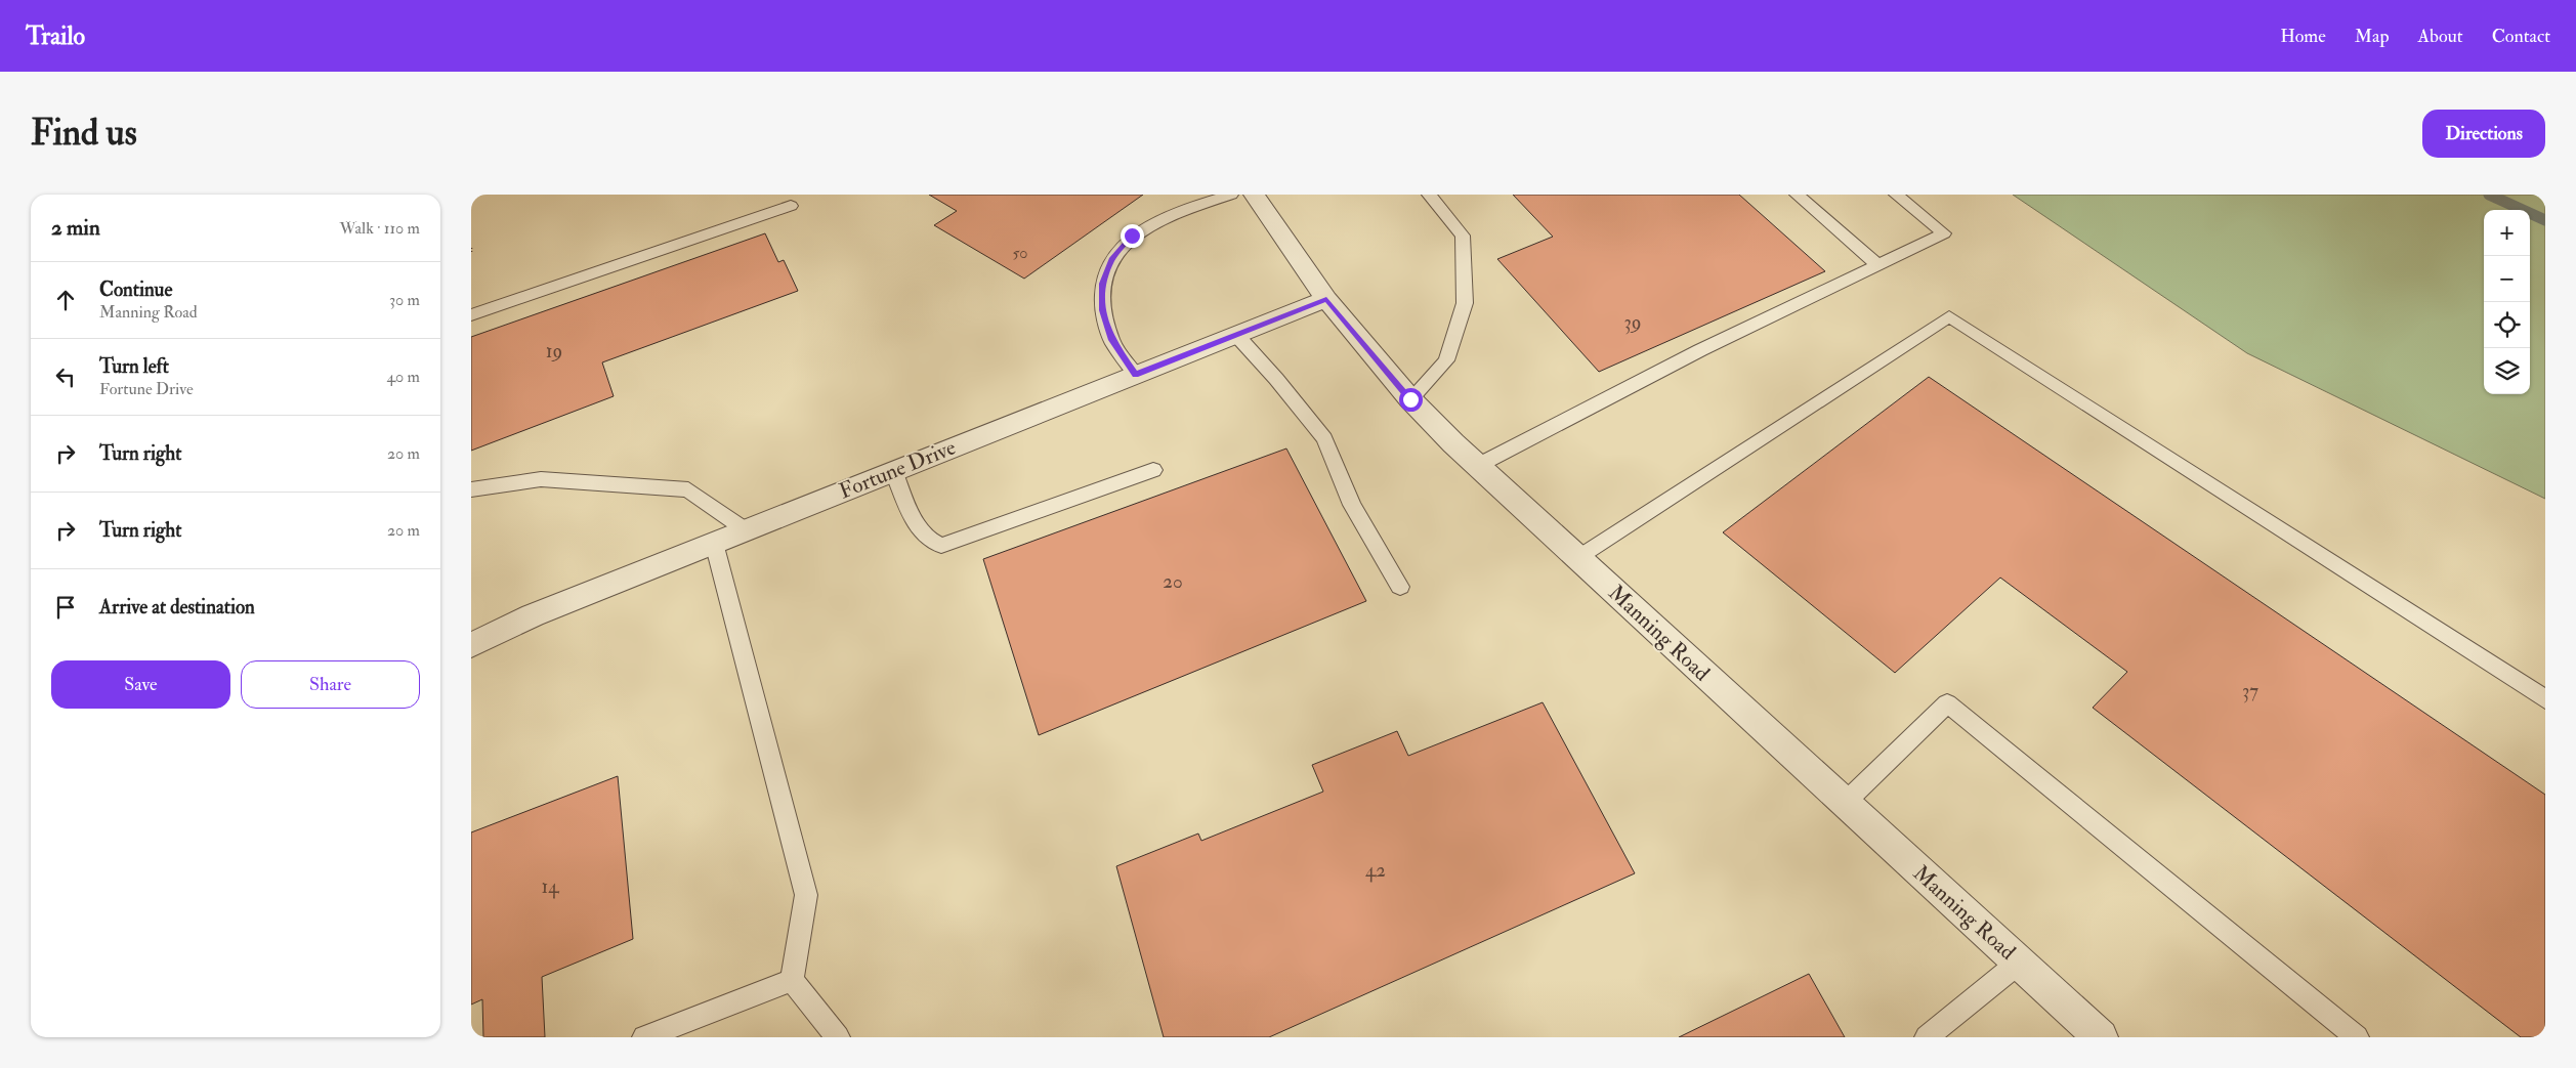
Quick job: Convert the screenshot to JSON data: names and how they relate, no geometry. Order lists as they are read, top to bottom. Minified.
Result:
{"streets":{"street":["Fortune Drive","Manning Road"]},"crossings":[["Fortune Drive","Manning Road"]],"house_numbers":["50","39","19","20","37","42","14"],"page":{"header":"Trailo","nav":["Home","Map","About","Contact"],"buttons":["Directions",["Save","Share"]],"title":"Find us","heading":["2 min","Walk · 110 m"],"map_buttons":["+","−"],"list":[["Continue","Manning Road","30 m"],["Turn left","Fortune Drive","40 m"],["Turn right","20 m"],["Turn right","20 m"],"Arrive at destination"]}}
